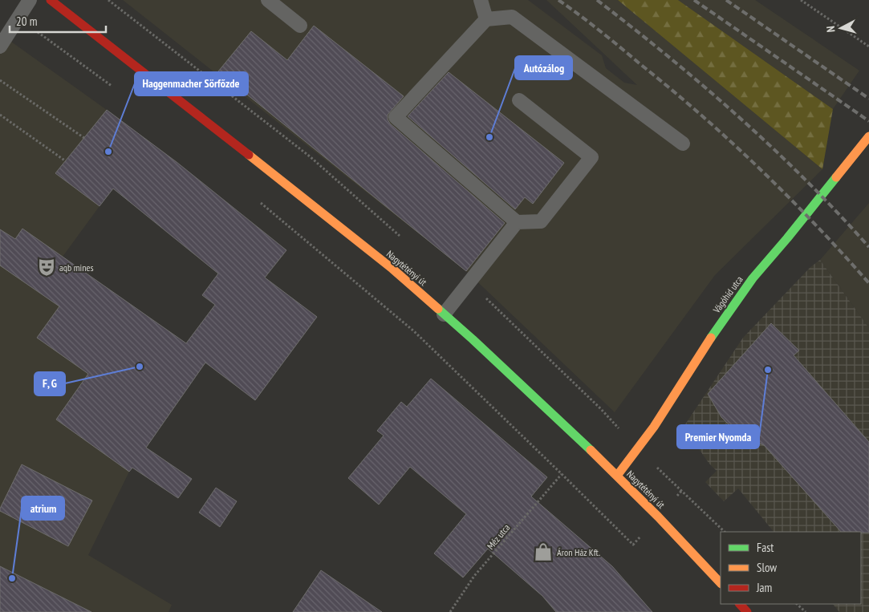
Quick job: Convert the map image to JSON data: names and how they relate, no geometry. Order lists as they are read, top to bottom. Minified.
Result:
{"streets":{"main road":["Nagytétényi út","Vágóhíd utca"],"path":["Méz utca"]},"crossings":[["Nagytétényi út","Vágóhíd utca"]],"places":{"other":["Autózálog","Haggenmacher Sörfőzde","F, G","Premier Nyomda","atrium"],"theatre":["aqb mines"],"shop":["Áron Ház Kft."]},"legend":["Fast","Slow","Jam"],"scale_bar":"20 m","north":"left"}
